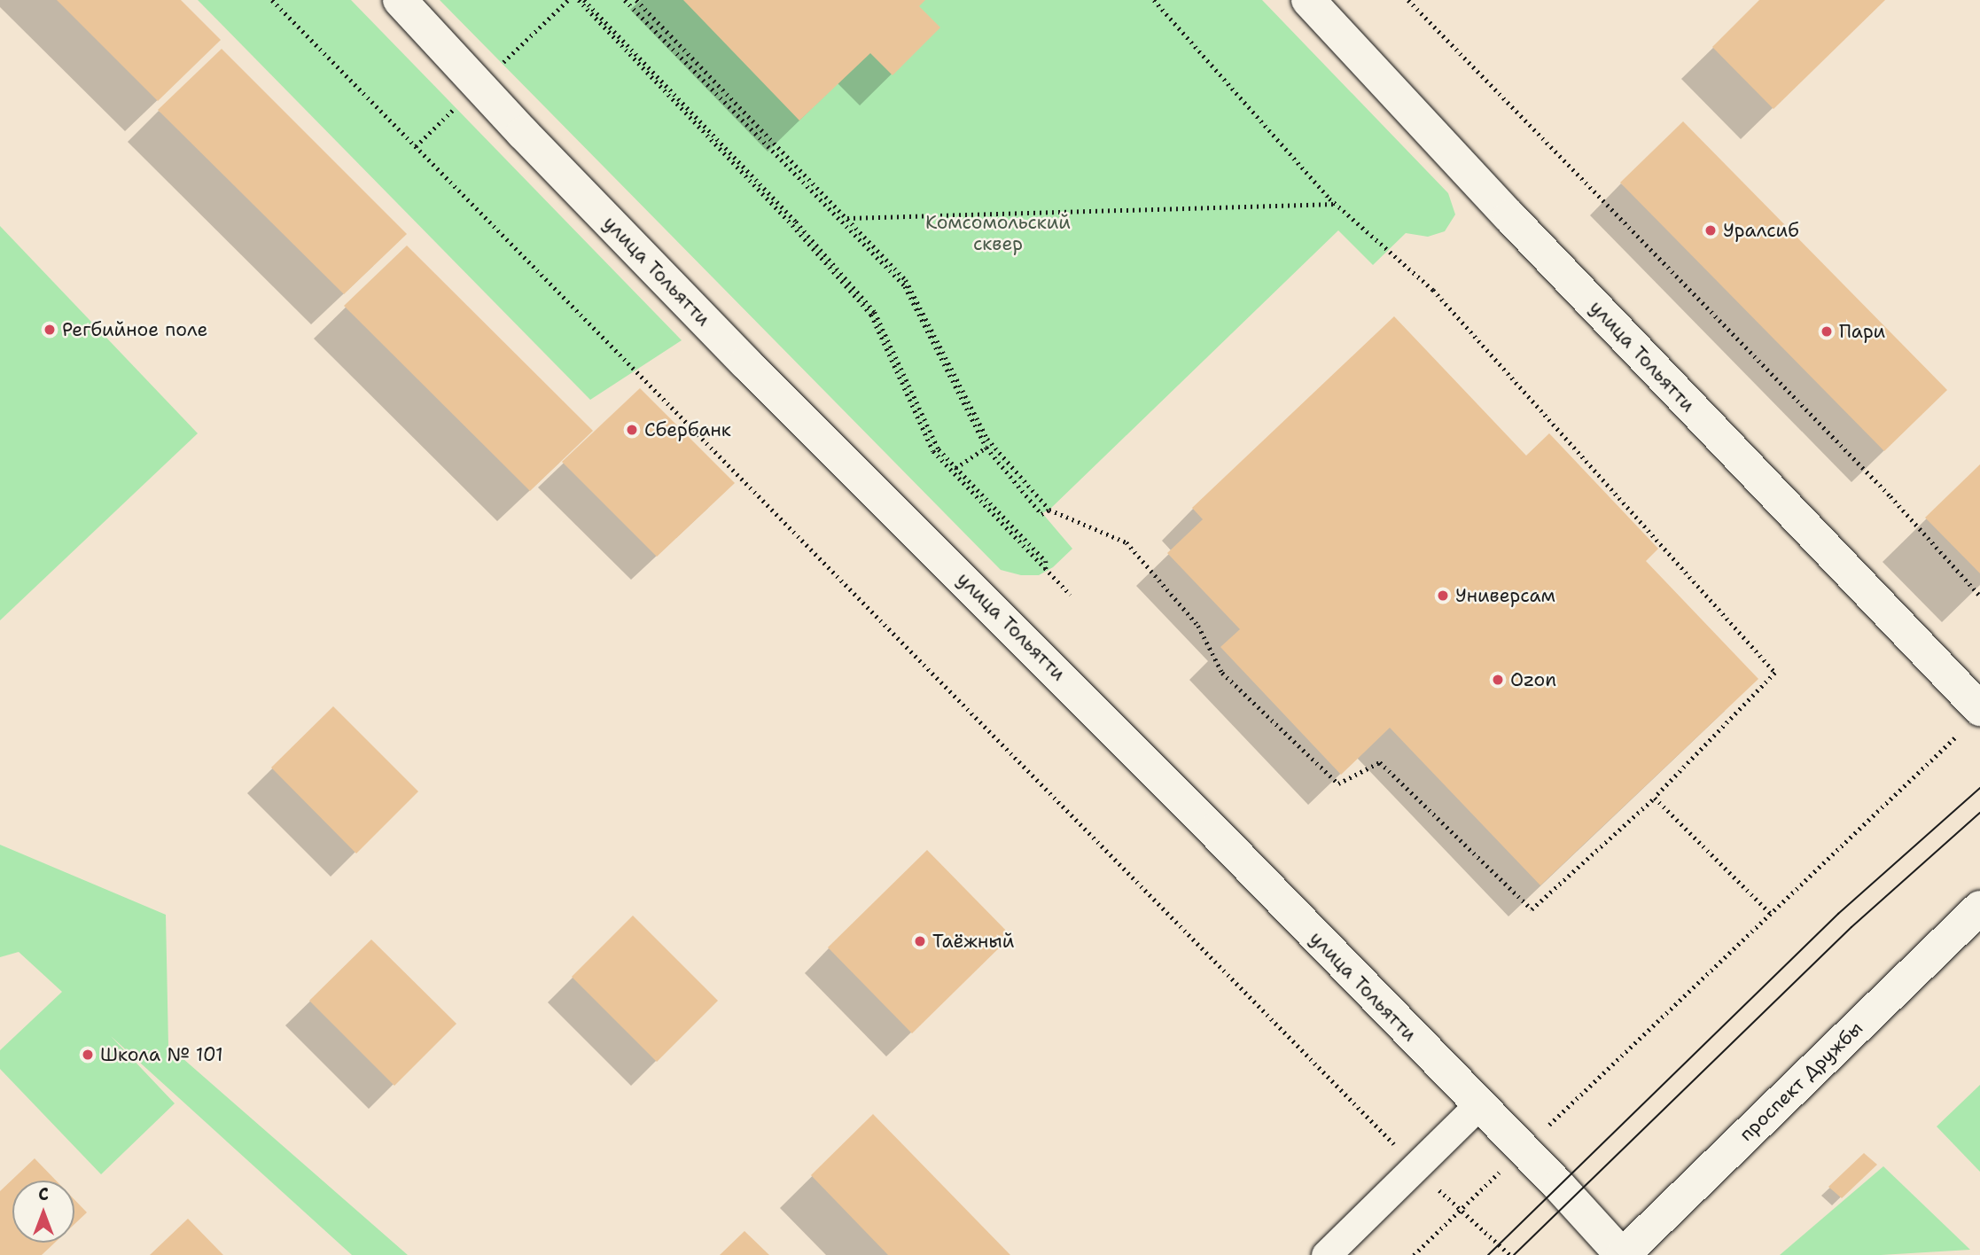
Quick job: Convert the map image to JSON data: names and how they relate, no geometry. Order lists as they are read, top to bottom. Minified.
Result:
{"streets":{"street":["улица Тольятти","проспект Дружбы"]},"crossings":[["улица Тольятти","проспект Дружбы"]],"parks":["Комсомольский сквер"],"places":["Уралсиб","Регбийное поле","Пари","Сбербанк","Универсам","Ozon","Таёжный","Школа № 101"],"north":"top"}
